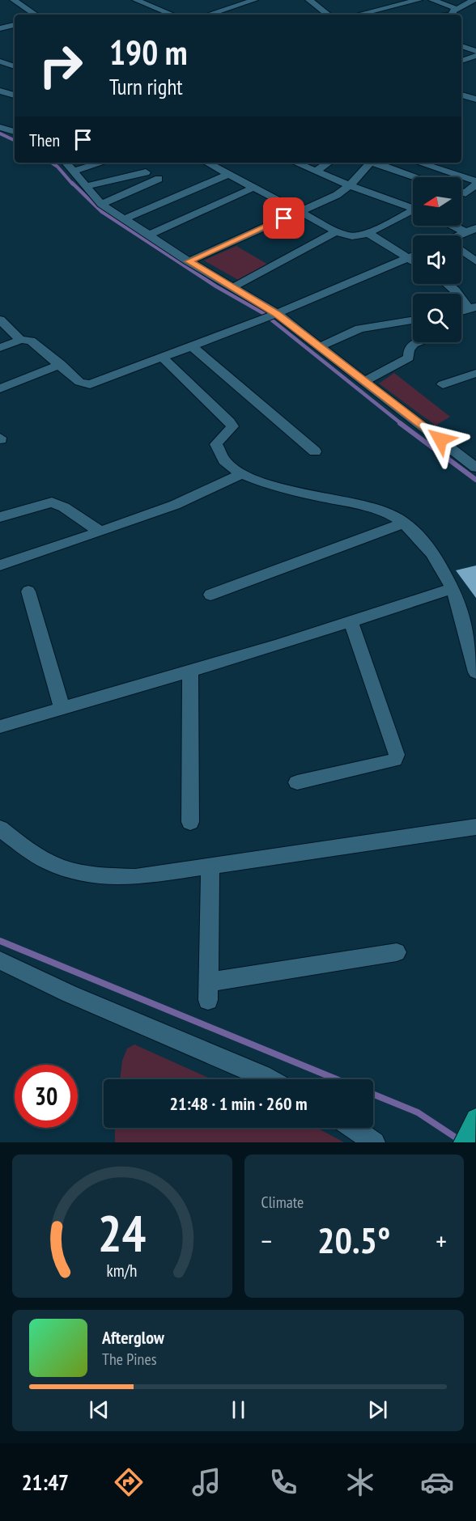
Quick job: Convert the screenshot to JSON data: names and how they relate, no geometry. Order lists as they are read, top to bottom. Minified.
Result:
{"north":"left","page":{"turn":["190 m","Turn right"],"then":"Then","limit":"30","trip":"21:48 · 1 min · 260 m","tile":"Climate","heat":["−","20.5°","+"],"song":["Afterglow","The Pines"],"tabs":"21:47","gauge":["24","km/h"]}}
